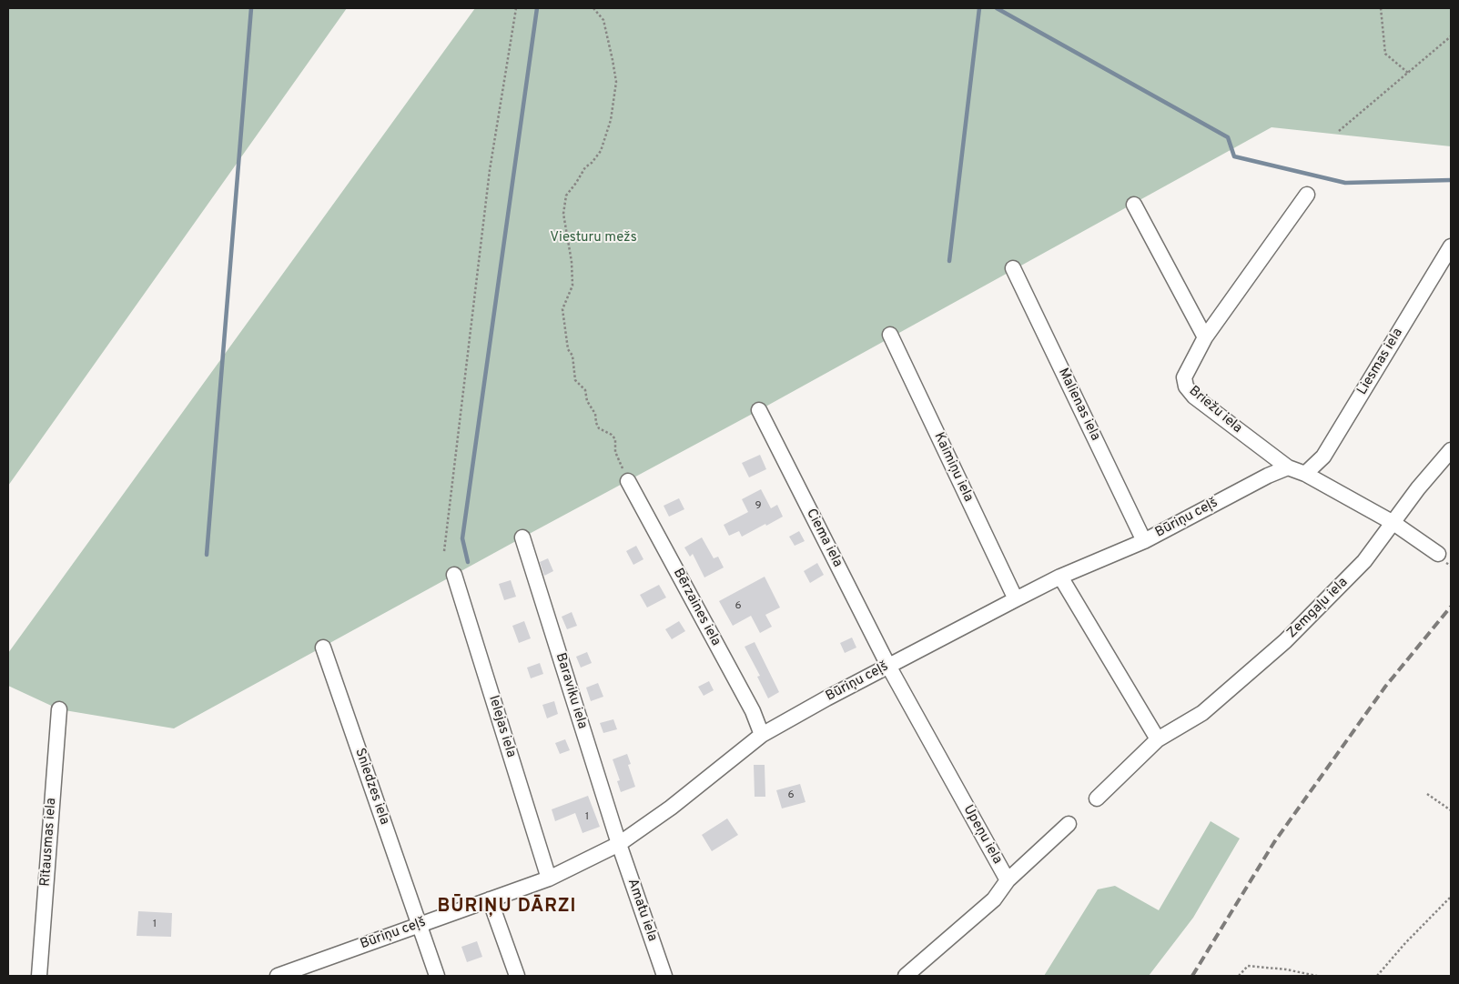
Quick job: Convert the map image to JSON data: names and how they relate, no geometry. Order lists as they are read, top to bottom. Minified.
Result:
{"streets":{"street":["Liesmas iela","Malienas iela","Briežu iela","Kaimiņu iela","Būriņu ceļš","Ciema iela","Bērzaines iela","Zemgaļu iela","Baraviku iela","Ielejas iela","Sniedzes iela","Upeņu iela","Rītausmas iela","Amatu iela"]},"crossings":[["Malienas iela","Būriņu ceļš"],["Briežu iela","Būriņu ceļš"],["Kaimiņu iela","Būriņu ceļš"],["Būriņu ceļš","Ciema iela"],["Būriņu ceļš","Bērzaines iela"],["Būriņu ceļš","Baraviku iela"],["Būriņu ceļš","Ielejas iela"],["Būriņu ceļš","Sniedzes iela"],["Būriņu ceļš","Upeņu iela"],["Būriņu ceļš","Amatu iela"],["Ciema iela","Upeņu iela"],["Baraviku iela","Amatu iela"]],"districts":["BŪRIŅU DĀRZI"],"parks":["Viesturu mežs"],"house_numbers":["9","6","6","1","1"]}
